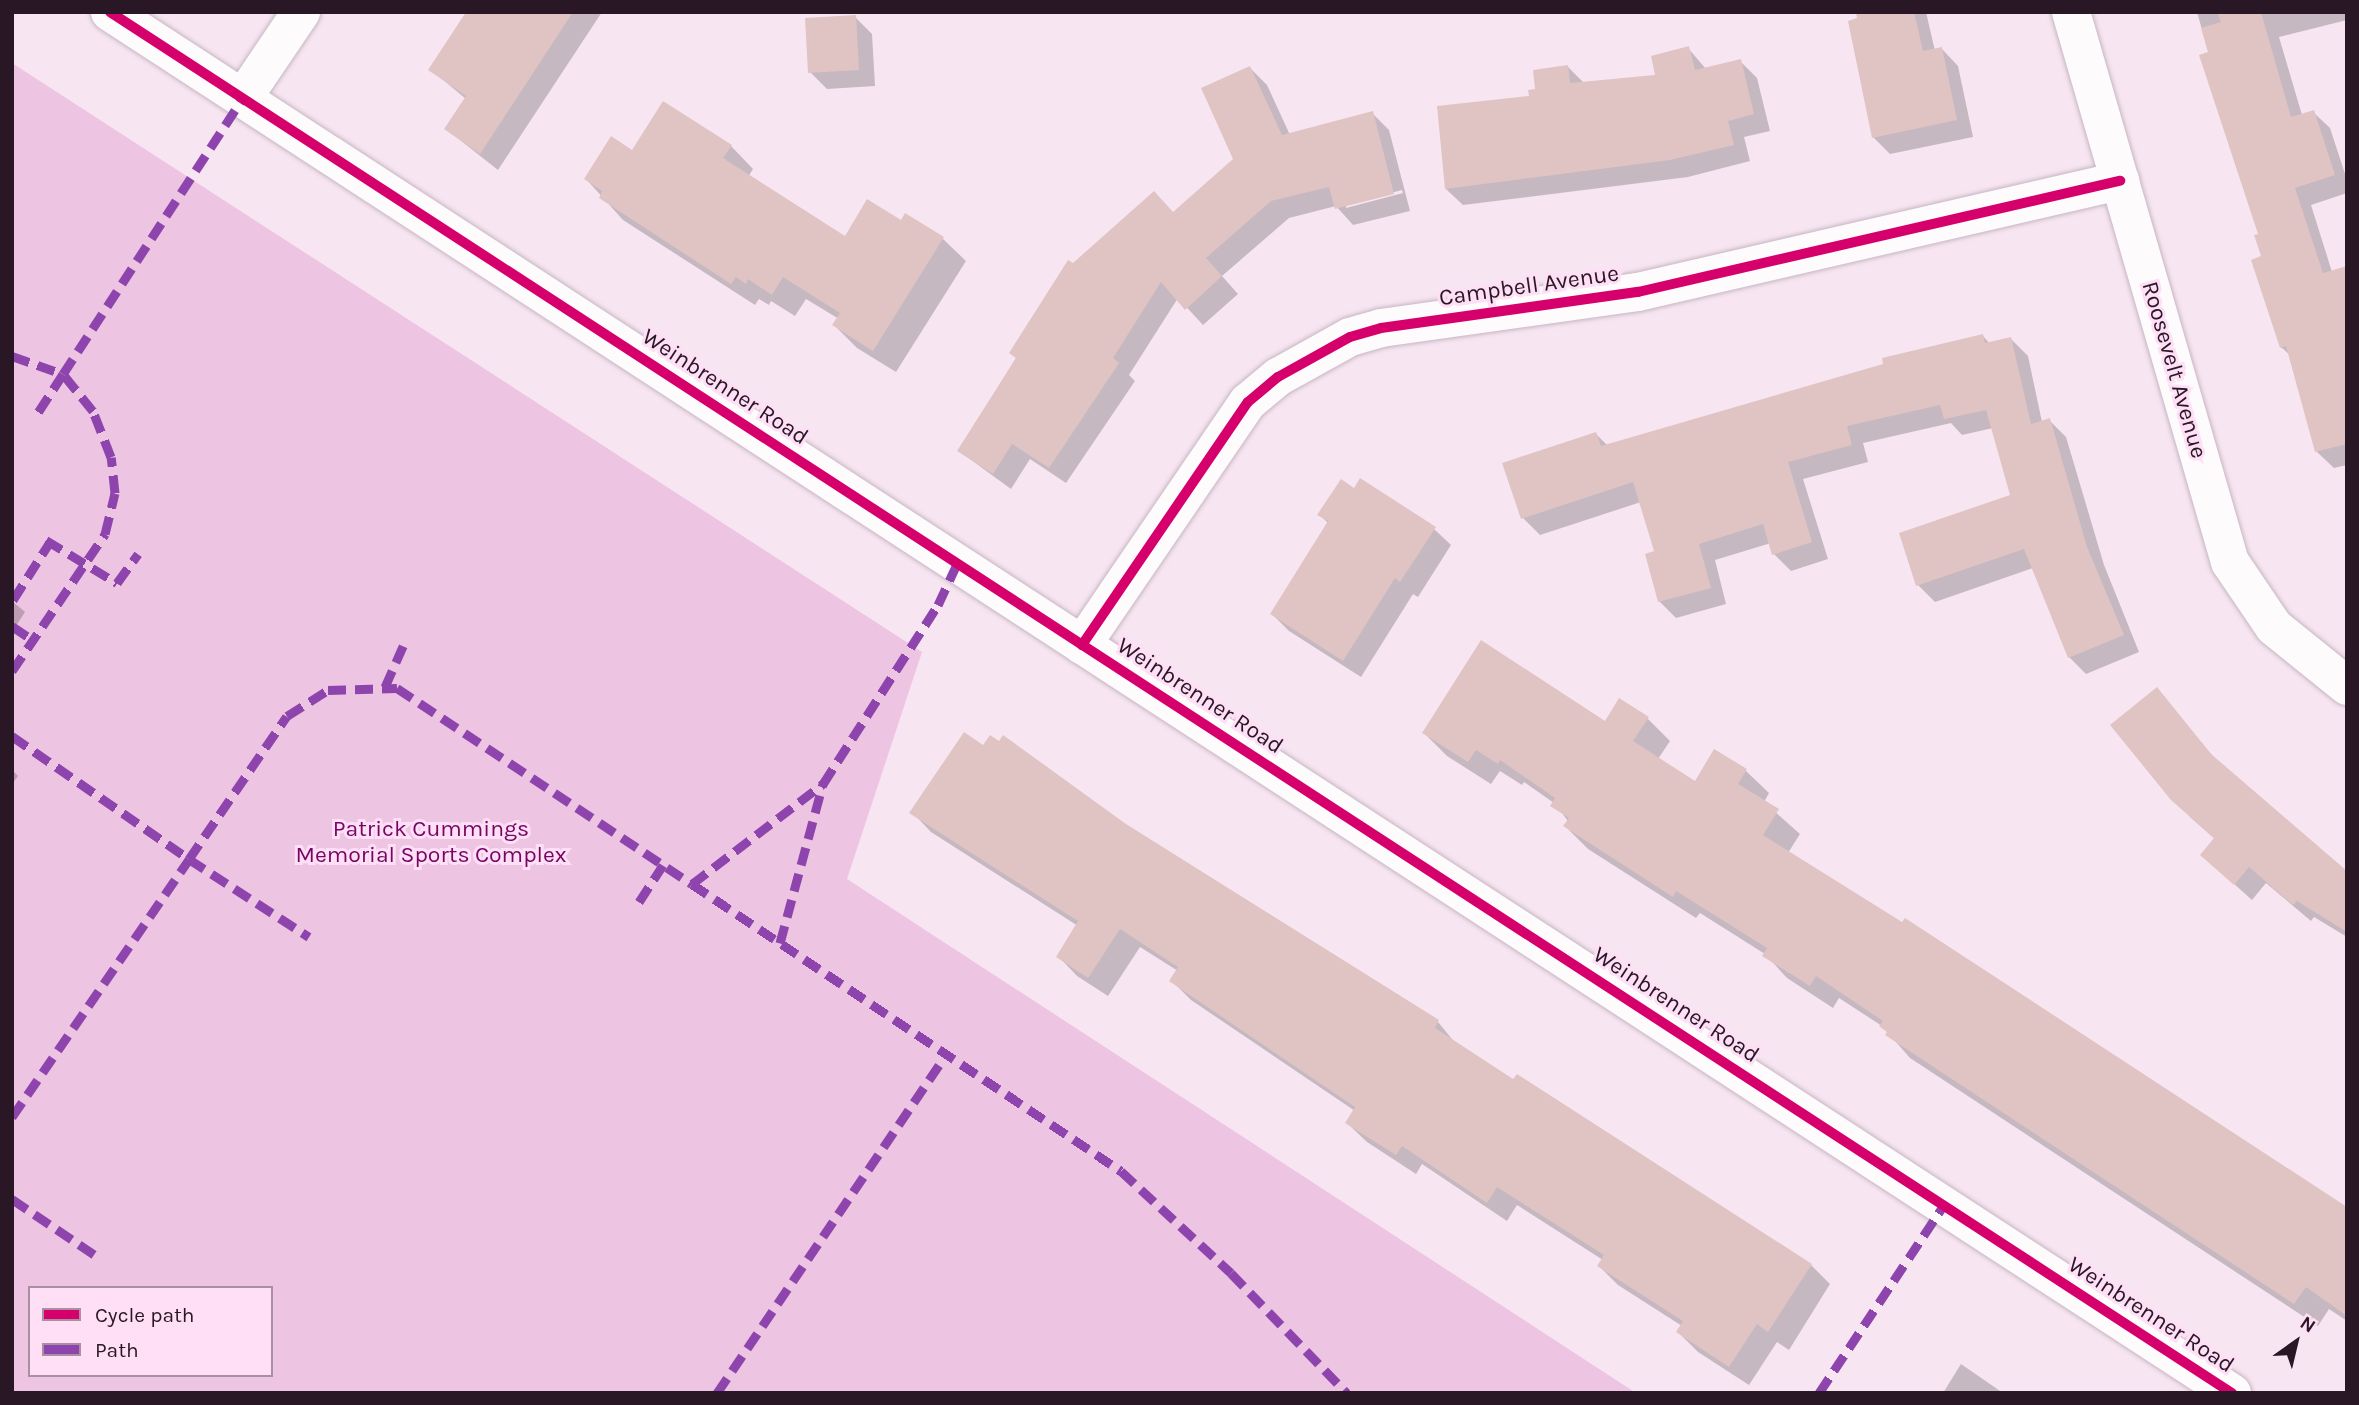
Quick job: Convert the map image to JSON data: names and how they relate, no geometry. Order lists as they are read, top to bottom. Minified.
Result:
{"streets":{"street":["Campbell Avenue","Roosevelt Avenue","Weinbrenner Road"]},"crossings":[["Campbell Avenue","Roosevelt Avenue"],["Campbell Avenue","Weinbrenner Road"]],"parks":["Patrick Cummings Memorial Sports Complex"],"legend":["Cycle path","Path"],"north":"top right"}
